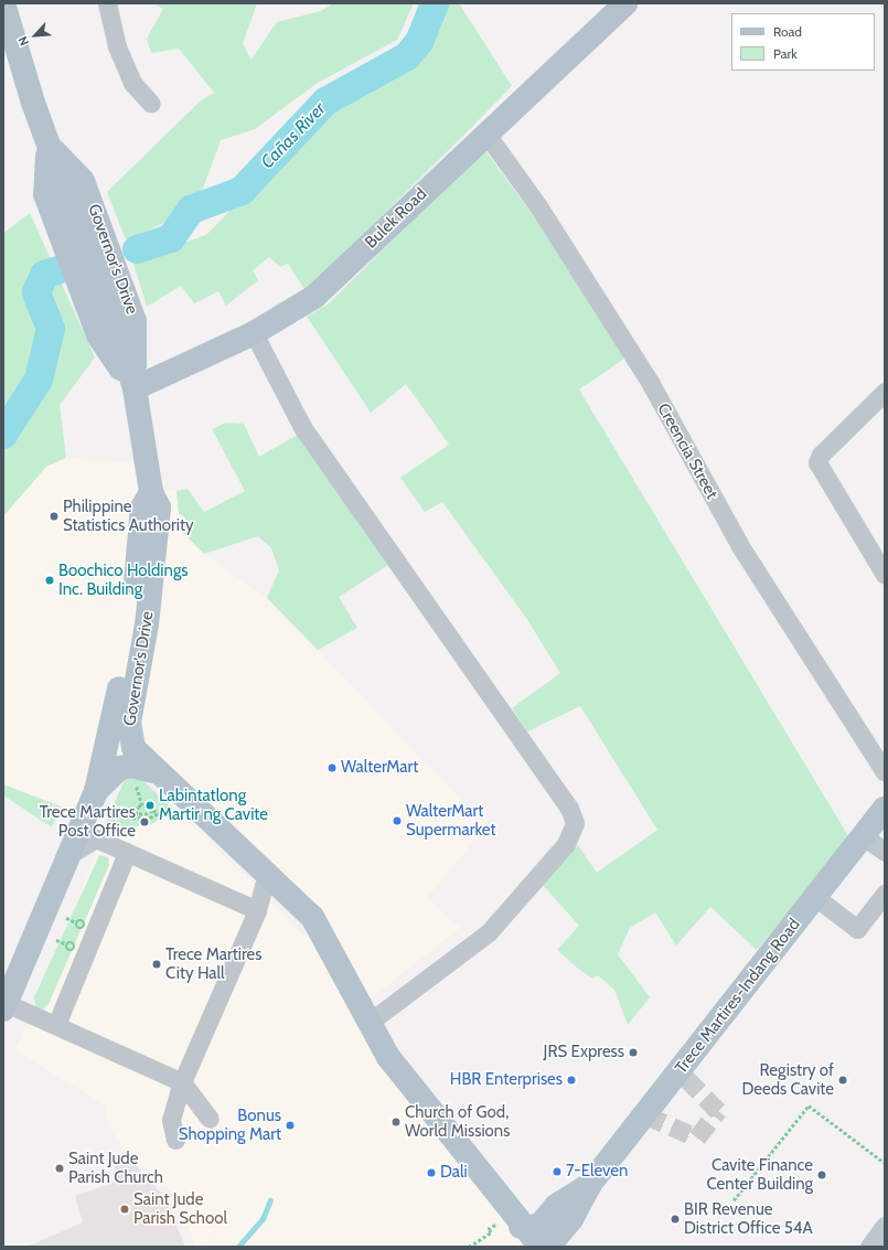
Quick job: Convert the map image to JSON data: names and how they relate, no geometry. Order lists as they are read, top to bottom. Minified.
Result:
{"streets":{"main road":["Bulek Road","Governor's Drive","Trece Martires-Indang Road"],"street":["Creencia Street"]},"crossings":[["Bulek Road","Governor's Drive"],["Bulek Road","Creencia Street"]],"water":["Cañas River"],"places":["Philippine Statistics Authority","Boochico Holdings Inc. Building","WalterMart","Labintatlong Martir ng Cavite","WalterMart Supermarket","Trece Martires Post Office","Trece Martires City Hall","JRS Express","HBR Enterprises","Registry of Deeds Cavite","Church of God, World Missions","Bonus Shopping Mart","Saint Jude Parish Church","7-Eleven","Dali","Cavite Finance Center Building","Saint Jude Parish School","BIR Revenue District Office 54A"],"legend":["Road","Park"],"north":"bottom left"}
